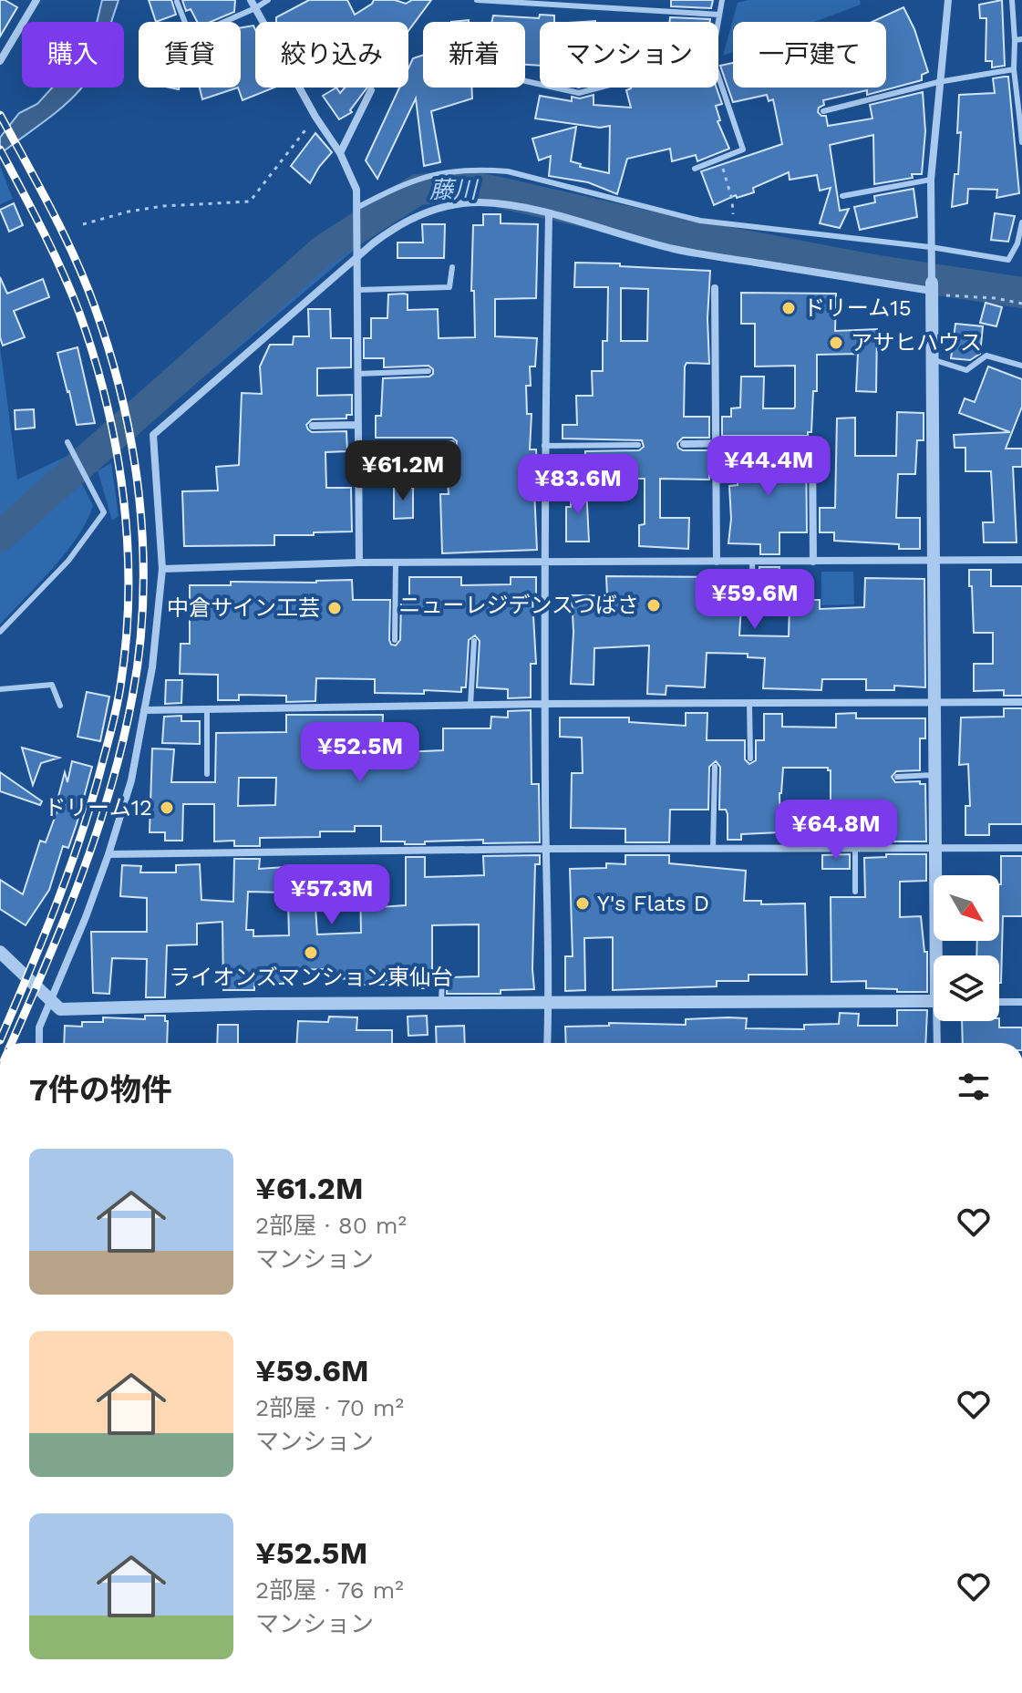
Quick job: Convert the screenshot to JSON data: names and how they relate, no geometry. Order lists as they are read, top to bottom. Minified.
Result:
{"water":["藤川"],"places":["ドリーム15","アサヒハウス","ニューレジデンスつばさ","中倉サイン工芸","ドリーム12","Y's Flats D","ライオンズマンション東仙台"],"north":"bottom right","page":{"chip":["購入","賃貸","絞り込み","新着","マンション","一戸建て"],"price":["¥44.4M","¥61.2M","¥83.6M","¥59.6M","¥52.5M","¥64.8M","¥57.3M"],"heading":"7件の物件","list":[{"name":"¥61.2M","note":"2部屋 · 80 m² · マンション"},{"name":"¥59.6M","note":"2部屋 · 70 m² · マンション"},{"name":"¥52.5M","note":"2部屋 · 76 m² · マンション"}]}}
